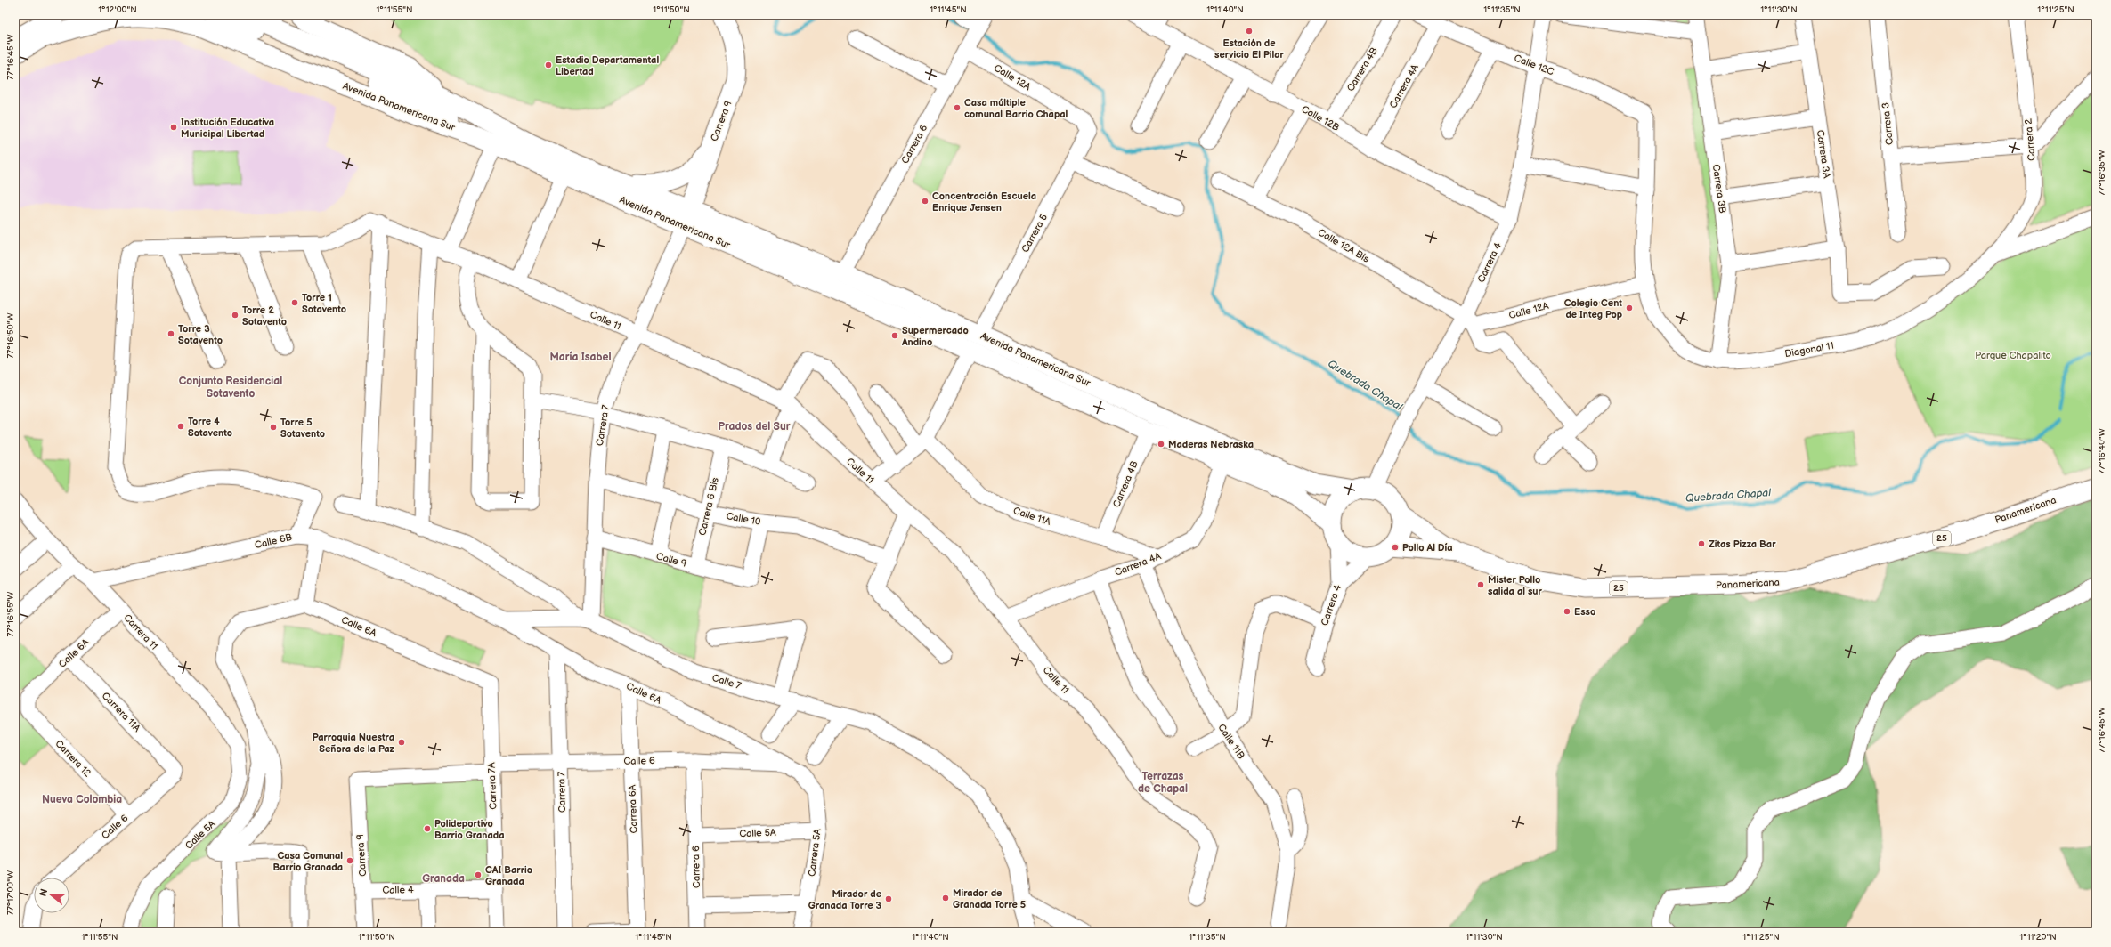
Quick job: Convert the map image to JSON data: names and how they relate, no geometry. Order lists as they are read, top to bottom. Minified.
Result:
{"streets":{"main road":["Avenida Panamericana Sur","Carrera 9","Panamericana","25"],"street":["Calle 12C","Carrera 4B","Calle 12A","Carrera 4A","Calle 12B","Carrera 3","Carrera 2","Carrera 6","Carrera 3A","Carrera 3B","Carrera 5","Calle 12A Bis","Carrera 4","Calle 11","Diagonal 11","Carrera 7","Carrera 6 Bis","Calle 11A","Calle 10","Calle 6B","Calle 9","Calle 6A","Carrera 11","Calle 7","Carrera 11A","Calle 11B","Carrera 12","Calle 6","Carrera 7A","Carrera 6A","Calle 5A","Carrera 5A","Calle 4"]},"crossings":[["Calle 12C","Carrera 4A"],["Calle 12C","Carrera 4"],["Carrera 4B","Avenida Panamericana Sur"],["Carrera 4B","Calle 12B"],["Carrera 4B","Calle 11A"],["Calle 12A","Carrera 6"],["Calle 12A","Carrera 5"],["Calle 12A","Calle 12A Bis"],["Calle 12A","Carrera 4"],["Carrera 4A","Avenida Panamericana Sur"],["Carrera 4A","Calle 12B"],["Carrera 4A","Calle 11"],["Carrera 4A","Calle 11A"],["Carrera 4A","Calle 11B"],["Avenida Panamericana Sur","Carrera 9"],["Avenida Panamericana Sur","Carrera 6"],["Avenida Panamericana Sur","Carrera 5"],["Avenida Panamericana Sur","Carrera 4"],["Avenida Panamericana Sur","Carrera 7"],["Avenida Panamericana Sur","Panamericana"],["Calle 12B","Carrera 4"],["Carrera 9","Carrera 7"],["Carrera 9","Calle 6"],["Carrera 9","Calle 4"],["Carrera 2","Diagonal 11"],["Carrera 6","Calle 6"],["Carrera 6","Calle 5A"],["Carrera 3B","Diagonal 11"],["Calle 12A Bis","Carrera 4"],["Carrera 4","Panamericana"],["Calle 11","Carrera 7"],["Carrera 7","Calle 10"],["Carrera 7","Calle 9"],["Carrera 7","Calle 6A"],["Carrera 7","Calle 7"],["Carrera 7","Calle 6"],["Carrera 6 Bis","Calle 10"],["Carrera 6 Bis","Calle 9"],["Calle 10","Calle 9"],["Calle 6B","Calle 6A"],["Calle 6B","Carrera 11"],["Calle 6A","Carrera 11"],["Calle 6A","Carrera 11A"],["Calle 6A","Carrera 12"],["Calle 6A","Calle 6"],["Calle 6A","Carrera 7A"],["Calle 6A","Carrera 6A"],["Calle 6A","Carrera 5A"],["Carrera 11","Calle 5A"],["Carrera 11A","Calle 6"],["Carrera 12","Calle 6"],["Calle 6","Carrera 7A"],["Calle 6","Carrera 6A"],["Calle 6","Carrera 5A"],["Carrera 7A","Calle 4"],["Calle 5A","Carrera 5A"]],"districts":["María Isabel","Conjunto Residencial Sotavento","Prados del Sur","Terrazas de Chapal","Nueva Colombia","Granada"],"water":["Quebrada Chapal"],"parks":["Parque Chapalito"],"places":["Estación de servicio El Pilar","Estadio Departamental Libertad","Casa múltiple comunal Barrio Chapal","Institución Educativa Municipal Libertad","Concentración Escuela Enrique Jensen","Torre 1 Sotavento","Colegio Cent de Integ Pop","Torre 2 Sotavento","Torre 3 Sotavento","Supermercado Andino","Torre 4 Sotavento","Torre 5 Sotavento","Maderas Nebraska","Zitas Pizza Bar","Pollo Al Día","Mister Pollo salida al sur","Esso","Parroquia Nuestra Señora de la Paz","Polideportivo Barrio Granada","Casa Comunal Barrio Granada","CAI Barrio Granada","Mirador de Granada Torre 5","Mirador de Granada Torre 3"],"north":"left","coordinates":["1°12'00\"N","1°11'55\"N","1°11'50\"N","1°11'45\"N","1°11'40\"N","1°11'35\"N","1°11'30\"N","1°11'25\"N","77°16'45\"W","77°16'35\"W","77°16'50\"W","77°16'40\"W","77°16'55\"W","77°17'00\"W","1°11'20\"N"]}
